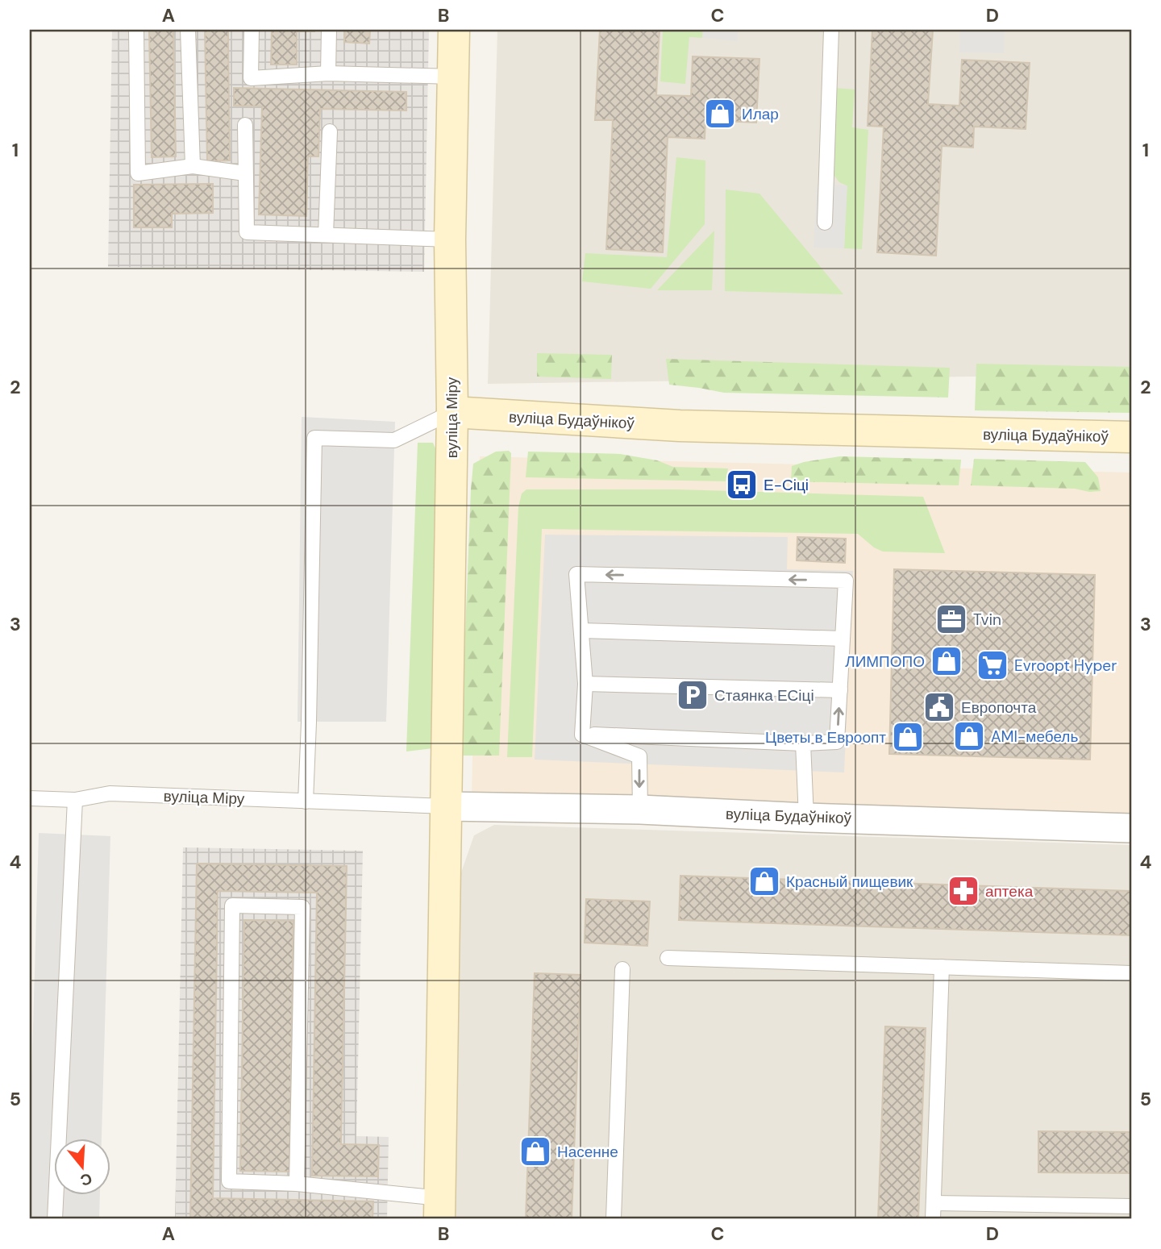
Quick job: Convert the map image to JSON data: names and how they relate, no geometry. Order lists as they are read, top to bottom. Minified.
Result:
{"streets":{"main road":["вуліца Міру","вуліца Будаўнікоў"]},"crossings":[["вуліца Міру","вуліца Будаўнікоў"]],"places":{"shop":["Илар","ЛИМПОПО","AMI-мебель","Цветы в Евроопт","Красный пищевик","Насенне"],"bus stop":["Е-Сіці"],"office":["Tvin"],"supermarket":["Evroopt Hyper"],"parking":["Стаянка ЕСіці"],"public building":["Европочта"],"pharmacy":["аптека"]},"north":"bottom","grid":{"columns":["A","B","C","D"],"rows":["1","2","3","4","5"]}}
